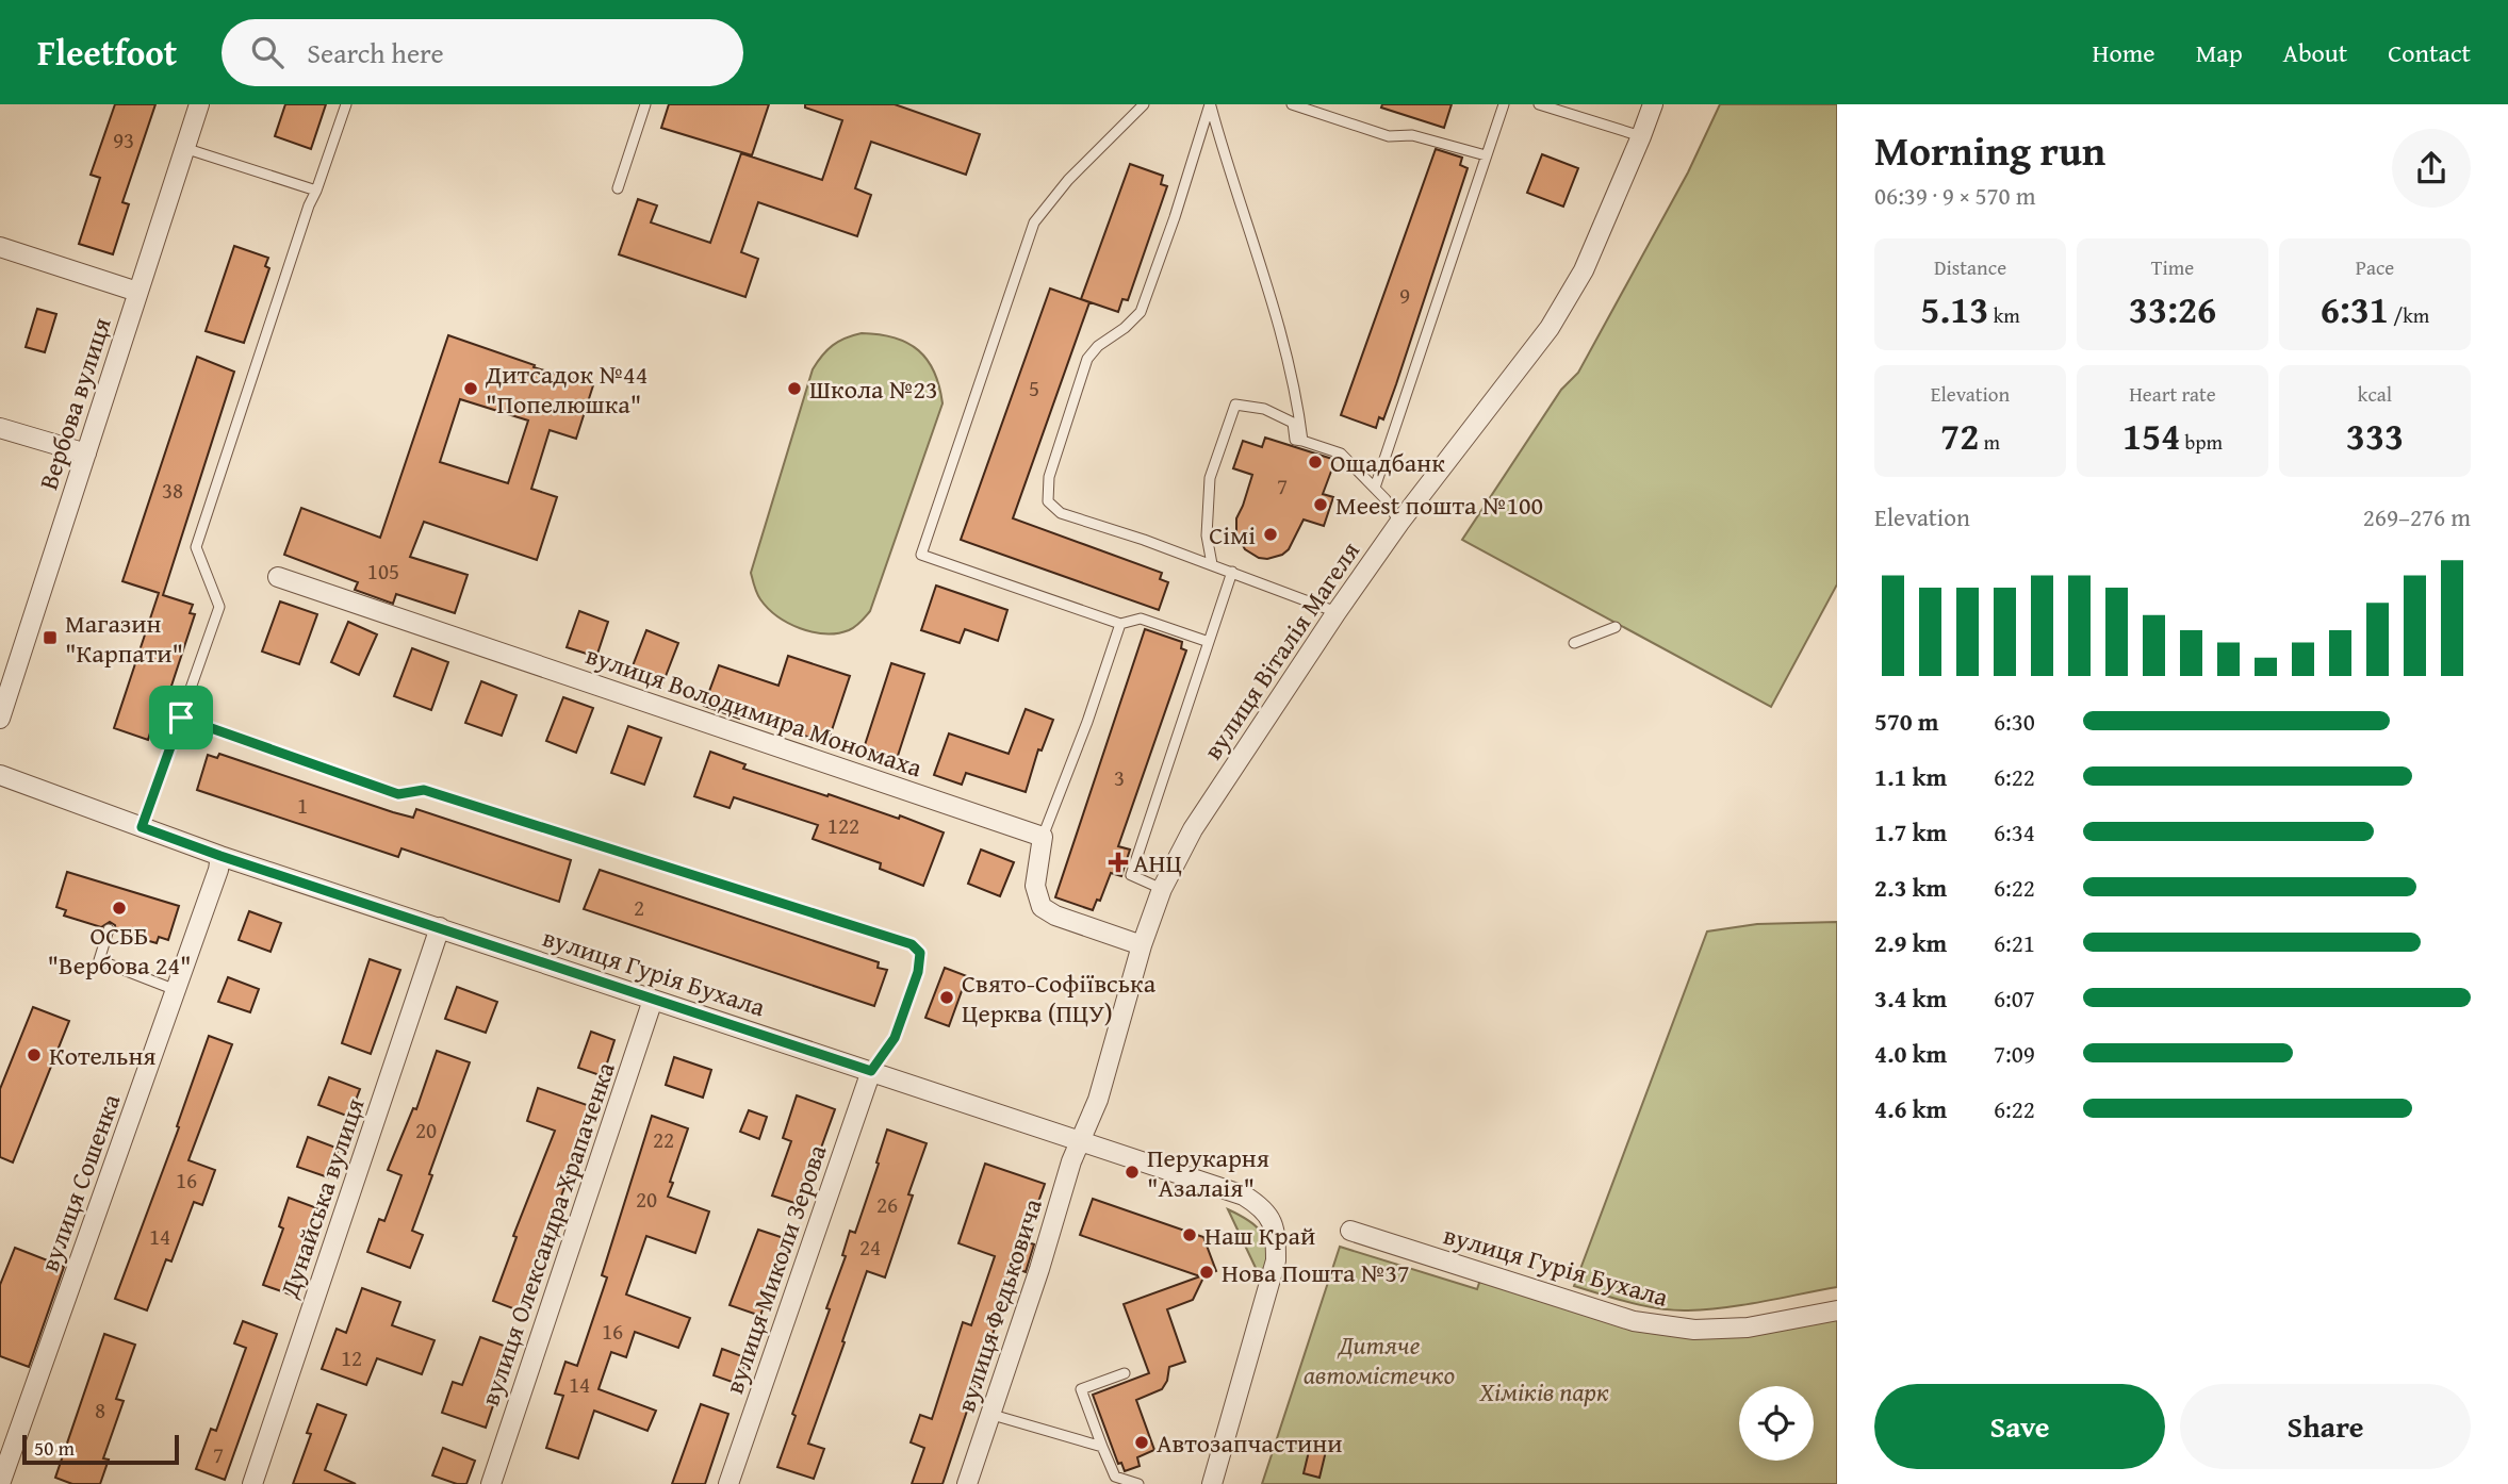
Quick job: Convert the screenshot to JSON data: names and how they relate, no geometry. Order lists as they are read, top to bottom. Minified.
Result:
{"streets":{"street":["Вербова вулиця","вулиця Віталія Магеля","вулиця Володимира Мономаха","вулиця Гурія Бухала","вулиця Сошенка","Дунайська вулиця","вулиця Олександра Храпаченка","вулиця Миколи Зерова","вулиця Федьковича"]},"crossings":[["вулиця Віталія Магеля","вулиця Гурія Бухала"],["вулиця Віталія Магеля","вулиця Федьковича"],["вулиця Гурія Бухала","вулиця Сошенка"],["вулиця Гурія Бухала","Дунайська вулиця"],["вулиця Гурія Бухала","вулиця Олександра Храпаченка"],["вулиця Гурія Бухала","вулиця Миколи Зерова"],["вулиця Гурія Бухала","вулиця Федьковича"]],"parks":["Дитяче автомістечко","Хіміків парк"],"places":{"other":["Дитсадок №44 \"Попелюшка\"","Школа №23","Ощадбанк","Meest пошта №100","Сімі","ОСББ \"Вербова 24\"","Свято-Софіївська Церква (ПЦУ)","Котельня","Перукарня \"Азалаія\"","Наш Край","Нова Пошта №37","Автозапчастини"],"transit":["Магазин \"Карпати\""],"health":["АНЦ"]},"house_numbers":["93","9","5","7","38","105","3","1","122","2","20","22","16","20","26","14","24","16","12","14","8","7"],"scale_bar":"50 m","page":{"header":"Fleetfoot","search":"Search here","nav":["Home","Map","About","Contact"],"heading":["Morning run","06:39 · 9 × 570 m"],"stats":[["Distance","5.13 km"],["Time","33:26"],["Pace","6:31 /km"],["Elevation","72 m"],["Heart rate","154 bpm"],["kcal","333"]],"chart":["Elevation","269–276 m"],"list":[{"name":"570 m","note":"6:30"},{"name":"1.1 km","note":"6:22"},{"name":"1.7 km","note":"6:34"},{"name":"2.3 km","note":"6:22"},{"name":"2.9 km","note":"6:21"},{"name":"3.4 km","note":"6:07"},{"name":"4.0 km","note":"7:09"},{"name":"4.6 km","note":"6:22"}],"buttons":["Save","Share"],"scale":"50 m"}}
